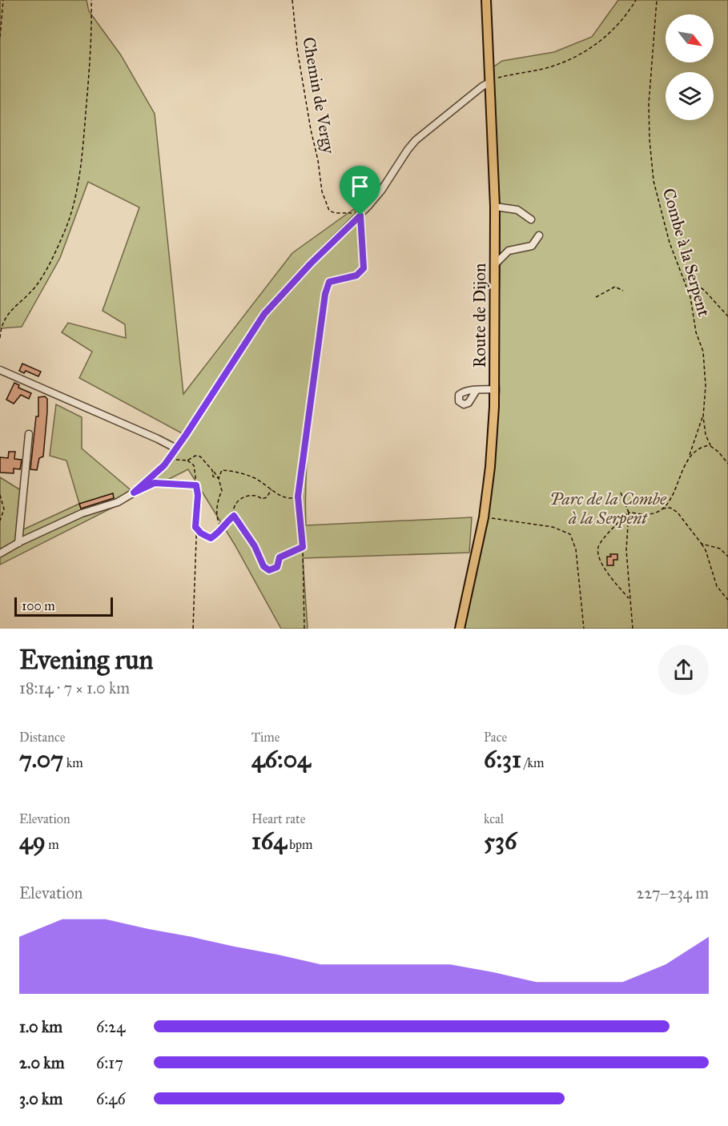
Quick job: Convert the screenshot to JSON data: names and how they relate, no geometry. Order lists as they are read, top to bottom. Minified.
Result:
{"streets":{"main road":["Route de Dijon"],"path":["Chemin de Vergy","Combe à la Serpent"]},"parks":["Parc de la Combe à la Serpent"],"scale_bar":"100 m","north":"bottom right","page":{"scale":"100 m","heading":["Evening run","18:14 · 7 × 1.0 km"],"stats":[["Distance","7.07 km"],["Time","46:04"],["Pace","6:31 /km"],["Elevation","49 m"],["Heart rate","164 bpm"],["kcal","536"]],"chart":["Elevation","227–234 m"],"list":[{"name":"1.0 km","note":"6:24"},{"name":"2.0 km","note":"6:17"},{"name":"3.0 km","note":"6:46"}]}}
